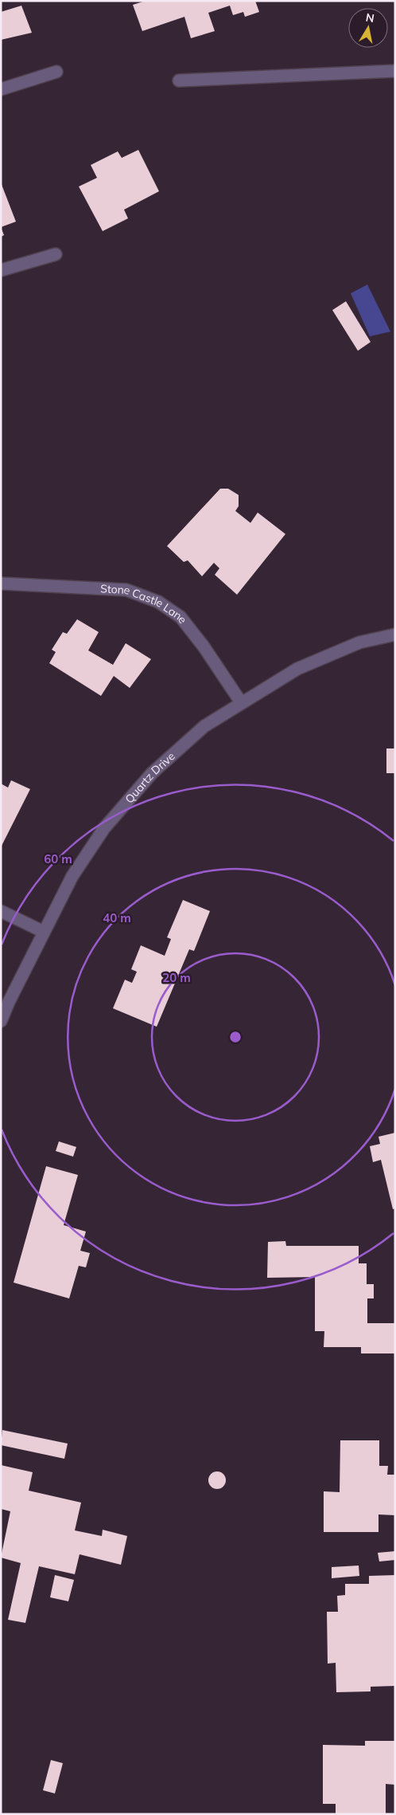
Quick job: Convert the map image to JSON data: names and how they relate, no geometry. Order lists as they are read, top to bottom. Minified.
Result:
{"streets":{"street":["Stone Castle Lane","Quartz Drive"]},"crossings":[["Stone Castle Lane","Quartz Drive"]],"north":"top","rings":["60 m","40 m","20 m"]}
